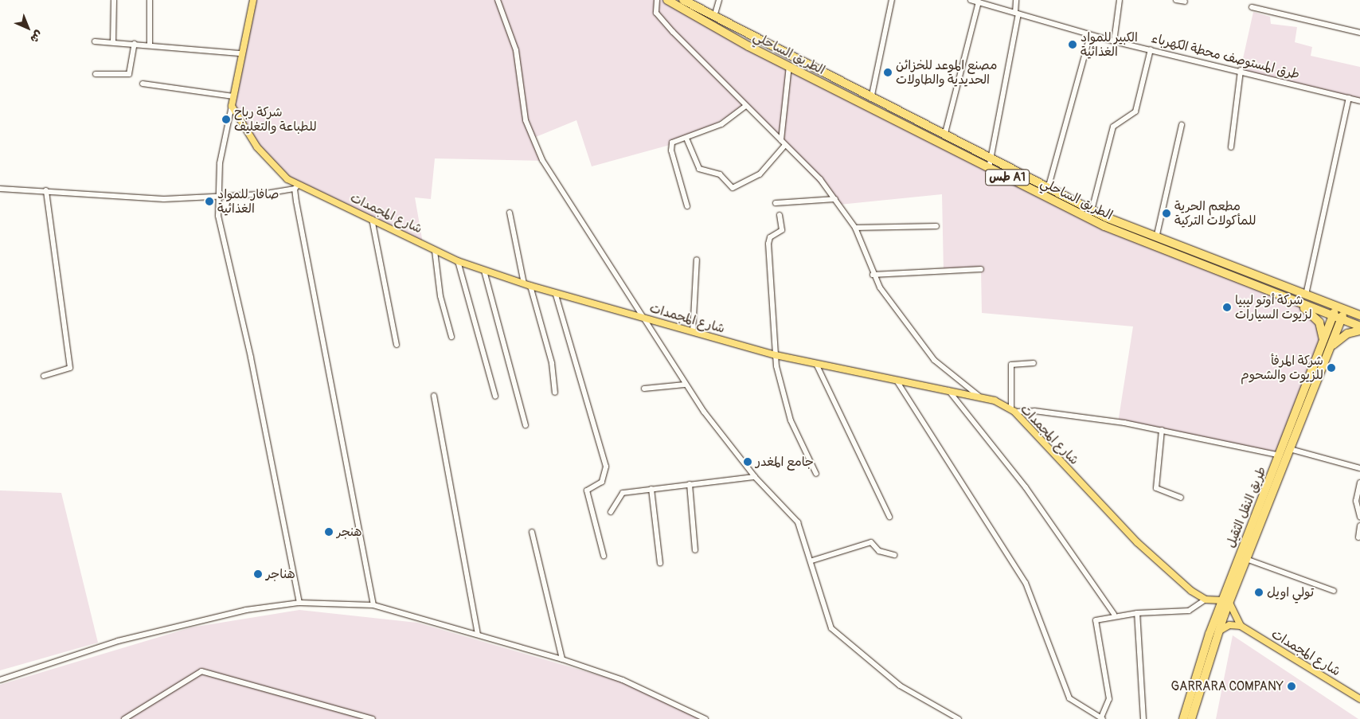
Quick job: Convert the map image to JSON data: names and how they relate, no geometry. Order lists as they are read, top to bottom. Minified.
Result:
{"streets":{"highway":["الطريق الساحلي","طس A1","طريق النقل الثقيل"],"main road":["شارع المجمدات"],"street":["طرق المستوصف محطة الكهرباء"]},"crossings":[["الطريق الساحلي","طريق النقل الثقيل"]],"places":["الكبير للمواد الغذائية","مصنع الموعد للخزائن الحديدية والطاولات","شركة رباح للطباعة والتغليف","صافار للمواد الغذائية","مطعم الحرية للمأكولات التركية","شركة أوتو ليبيا لزيوت السيارات","شركة المرفأ للزيوت والشحوم","جامع المغدر","هنجر","هناجر","تولي اويل","GARRARA COMPANY"],"north":"bottom right"}
